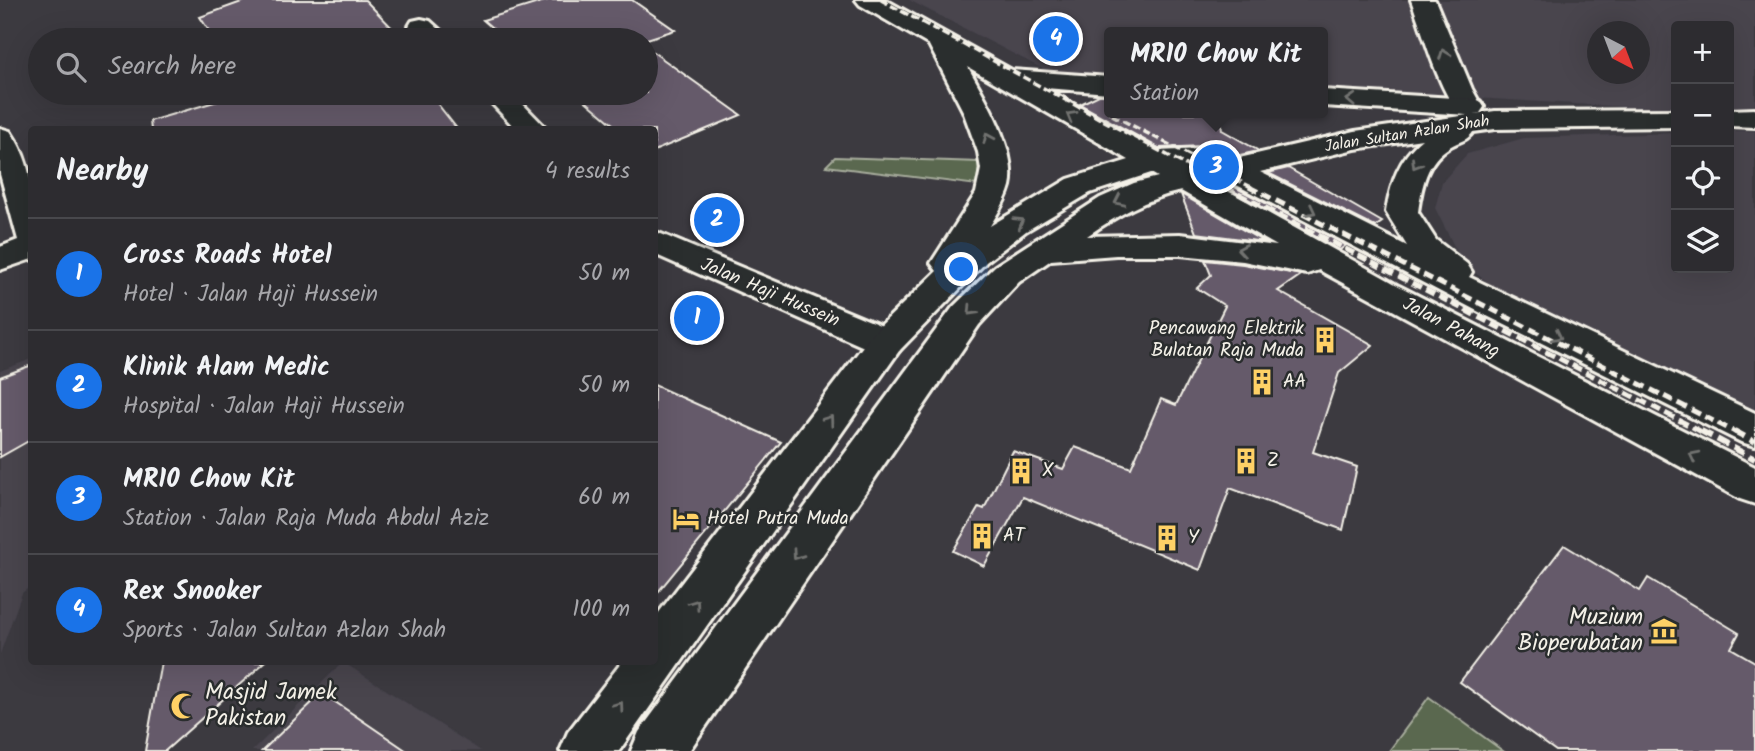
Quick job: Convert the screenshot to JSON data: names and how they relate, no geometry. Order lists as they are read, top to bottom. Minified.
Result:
{"streets":{"main road":["Jalan Sultan Azlan Shah","Jalan Haji Hussein","Jalan Pahang"]},"crossings":[["Jalan Sultan Azlan Shah","Jalan Pahang"]],"places":{"building":["Pencawang Elektrik Bulatan Raja Muda","AA","Z","X","AT","Y"],"hotel":["Hotel Putra Muda"],"museum":["Muzium Bioperubatan"],"mosque":["Masjid Jamek Pakistan"]},"north":"bottom right","page":{"pins":["4","3","2","1"],"map_buttons":["+","−"],"popup":["MR10 Chow Kit","Station"],"search":"Search here","heading":["Nearby","4 results"],"list":[{"mark":"1","name":"Cross Roads Hotel","note":"Hotel · Jalan Haji Hussein","value":"50 m"},{"mark":"2","name":"Klinik Alam Medic","note":"Hospital · Jalan Haji Hussein","value":"50 m"},{"mark":"3","name":"MR10 Chow Kit","note":"Station · Jalan Raja Muda Abdul Aziz","value":"60 m"},{"mark":"4","name":"Rex Snooker","note":"Sports · Jalan Sultan Azlan Shah","value":"100 m"}]}}
